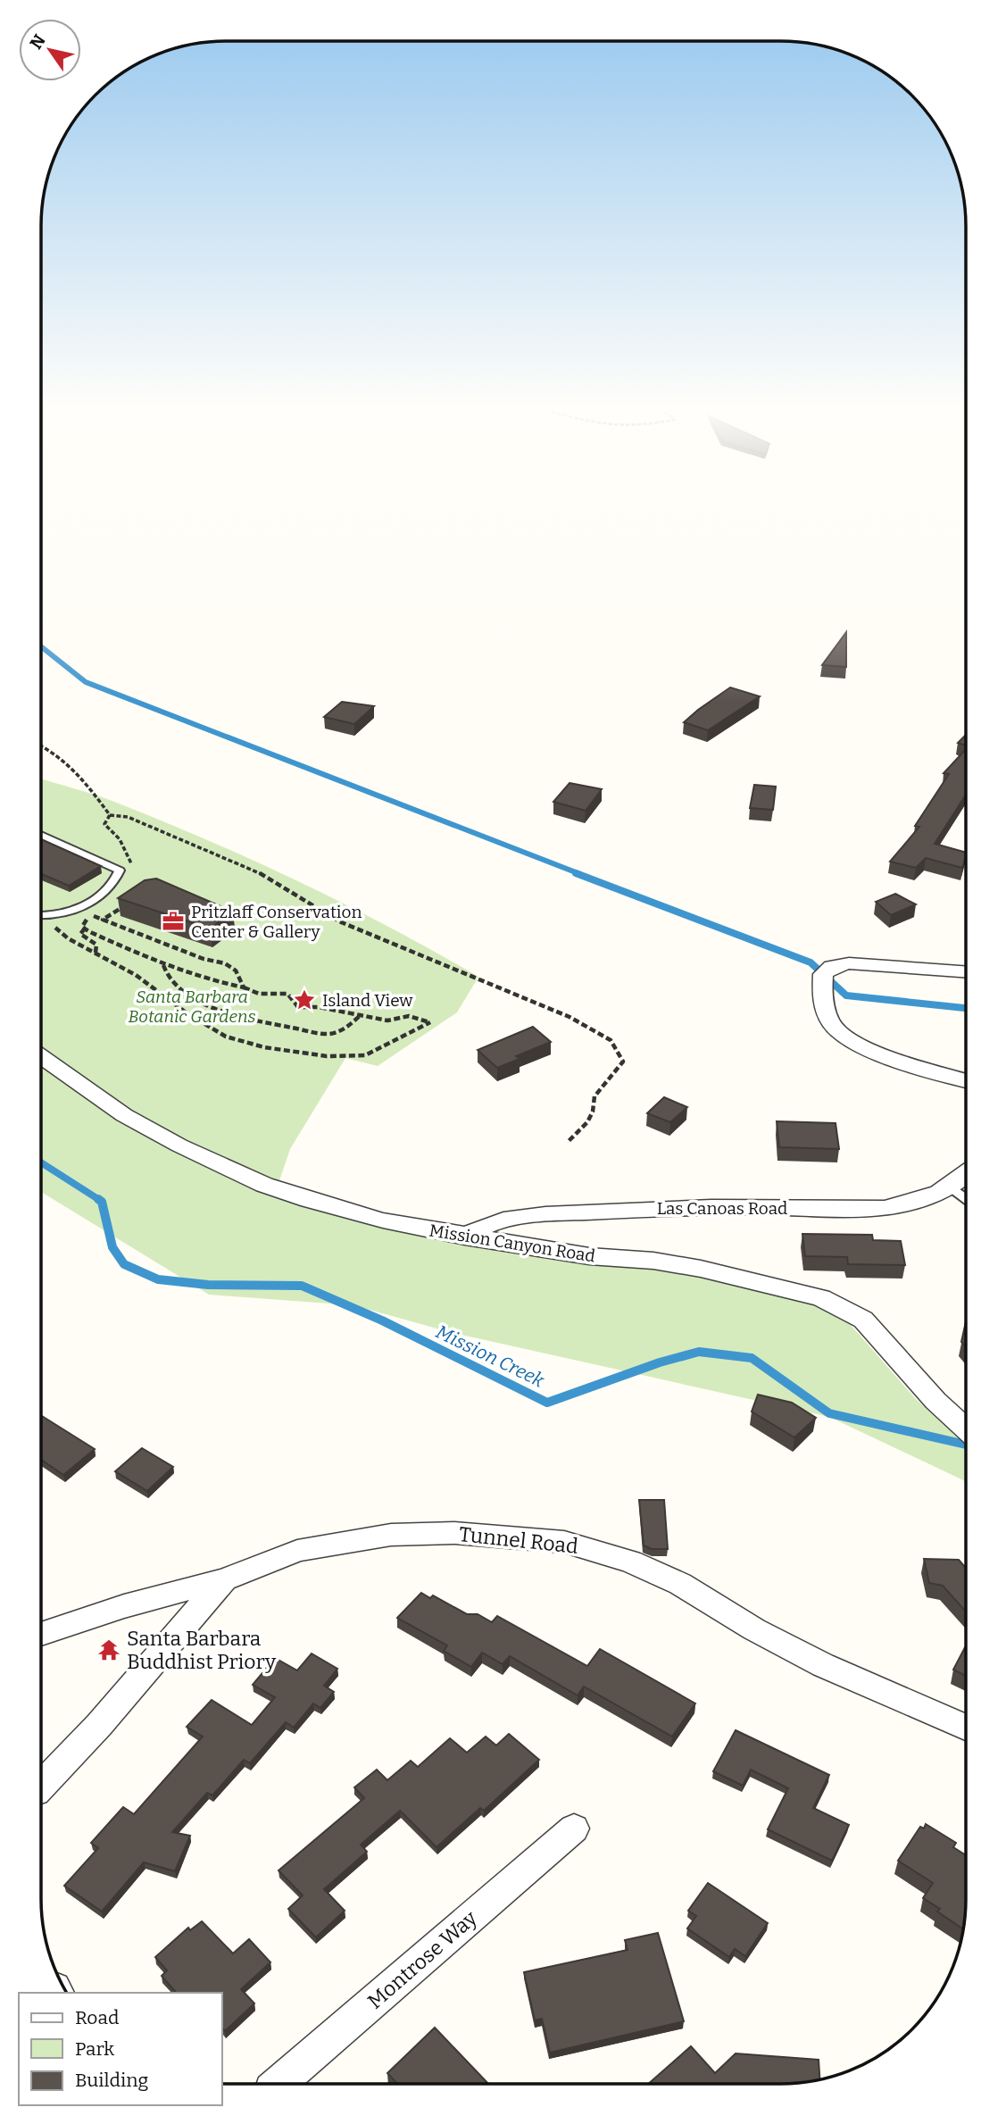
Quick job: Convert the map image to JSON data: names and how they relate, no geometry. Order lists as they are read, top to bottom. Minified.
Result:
{"streets":{"street":["Las Canoas Road","Mission Canyon Road","Tunnel Road","Montrose Way"]},"crossings":[["Las Canoas Road","Mission Canyon Road"]],"water":["Mission Creek"],"parks":["Santa Barbara Botanic Gardens"],"places":{"office":["Pritzlaff Conservation Center & Gallery"],"place":["Island View"],"temple":["Santa Barbara Buddhist Priory"]},"legend":["Road","Park","Building"],"north":"top left"}
